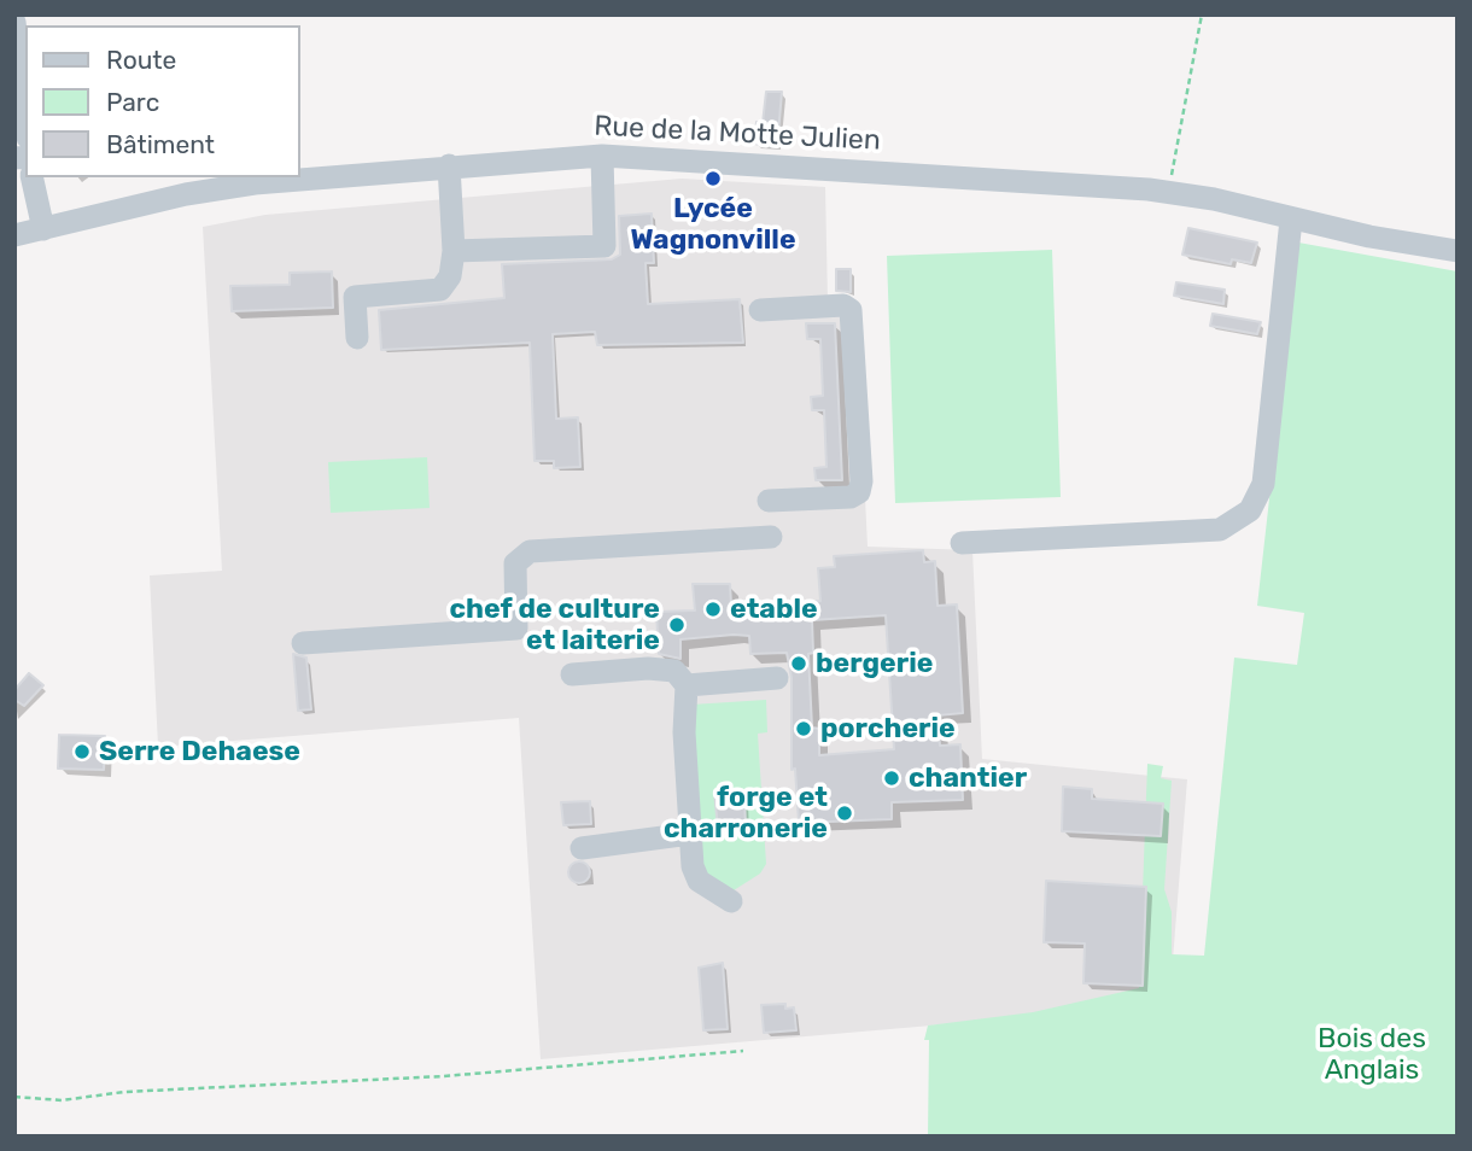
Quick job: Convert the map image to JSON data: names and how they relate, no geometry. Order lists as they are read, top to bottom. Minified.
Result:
{"streets":{"street":["Rue de la Motte Julien"]},"parks":["Bois des Anglais"],"places":["Lycée Wagnonville","etable","chef de culture et laiterie","bergerie","porcherie","Serre Dehaese","chantier","forge et charronerie"],"legend":["Route","Parc","Bâtiment"]}
